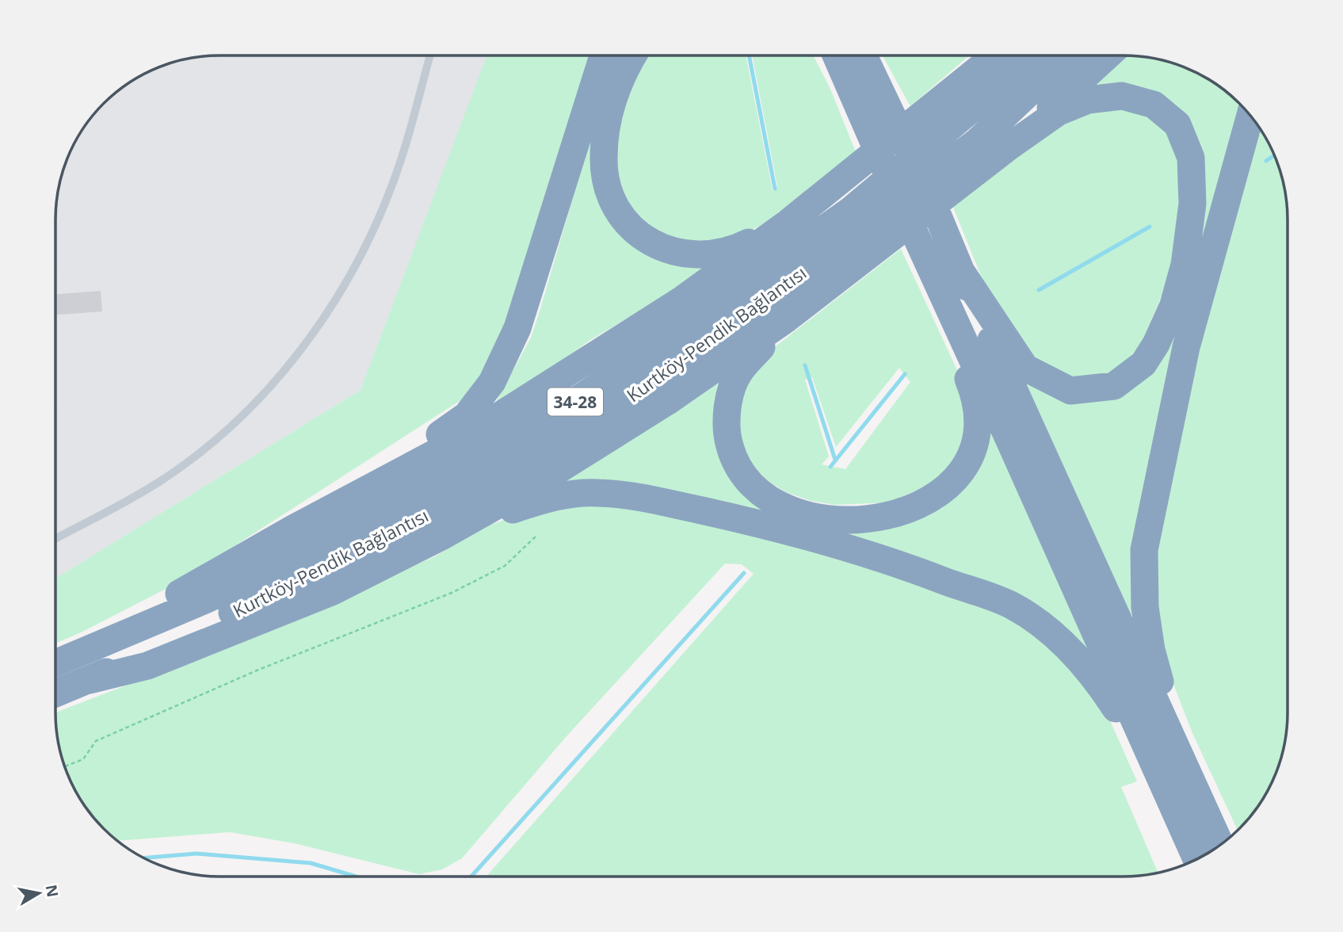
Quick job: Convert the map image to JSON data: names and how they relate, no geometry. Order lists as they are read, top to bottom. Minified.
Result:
{"streets":{"highway":["Kurtköy-Pendik Bağlantısı","34-28"]},"north":"right"}
